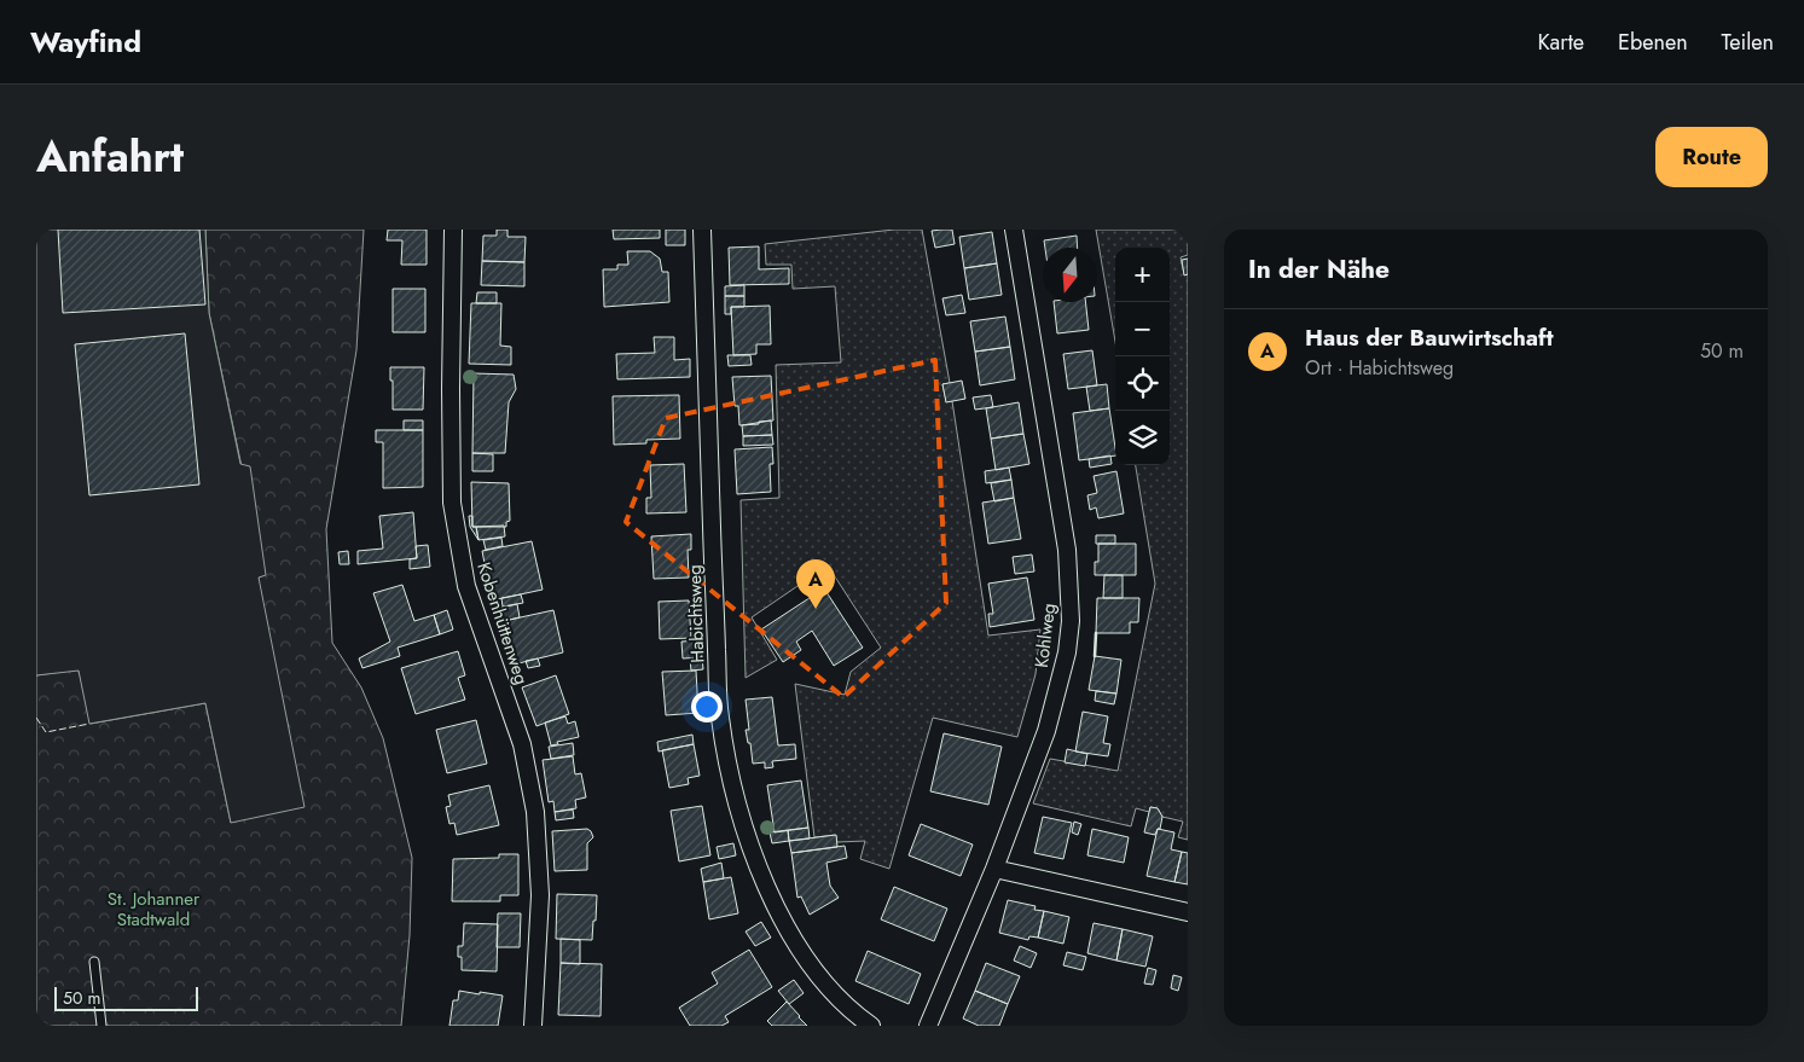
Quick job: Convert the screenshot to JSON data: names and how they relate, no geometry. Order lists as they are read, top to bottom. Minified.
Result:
{"streets":{"street":["Habichtsweg","Kobenhüttenweg","Kohlweg"]},"parks":["St. Johanner Stadtwald"],"scale_bar":"50 m","north":"bottom","page":{"header":"Wayfind","nav":["Karte","Ebenen","Teilen"],"title":"Anfahrt","buttons":"Route","heading":"In der Nähe","map_buttons":["+","−"],"list":[{"mark":"A","name":"Haus der Bauwirtschaft","note":"Ort · Habichtsweg","value":"50 m"}],"pins":"A","scale":"50 m"}}
